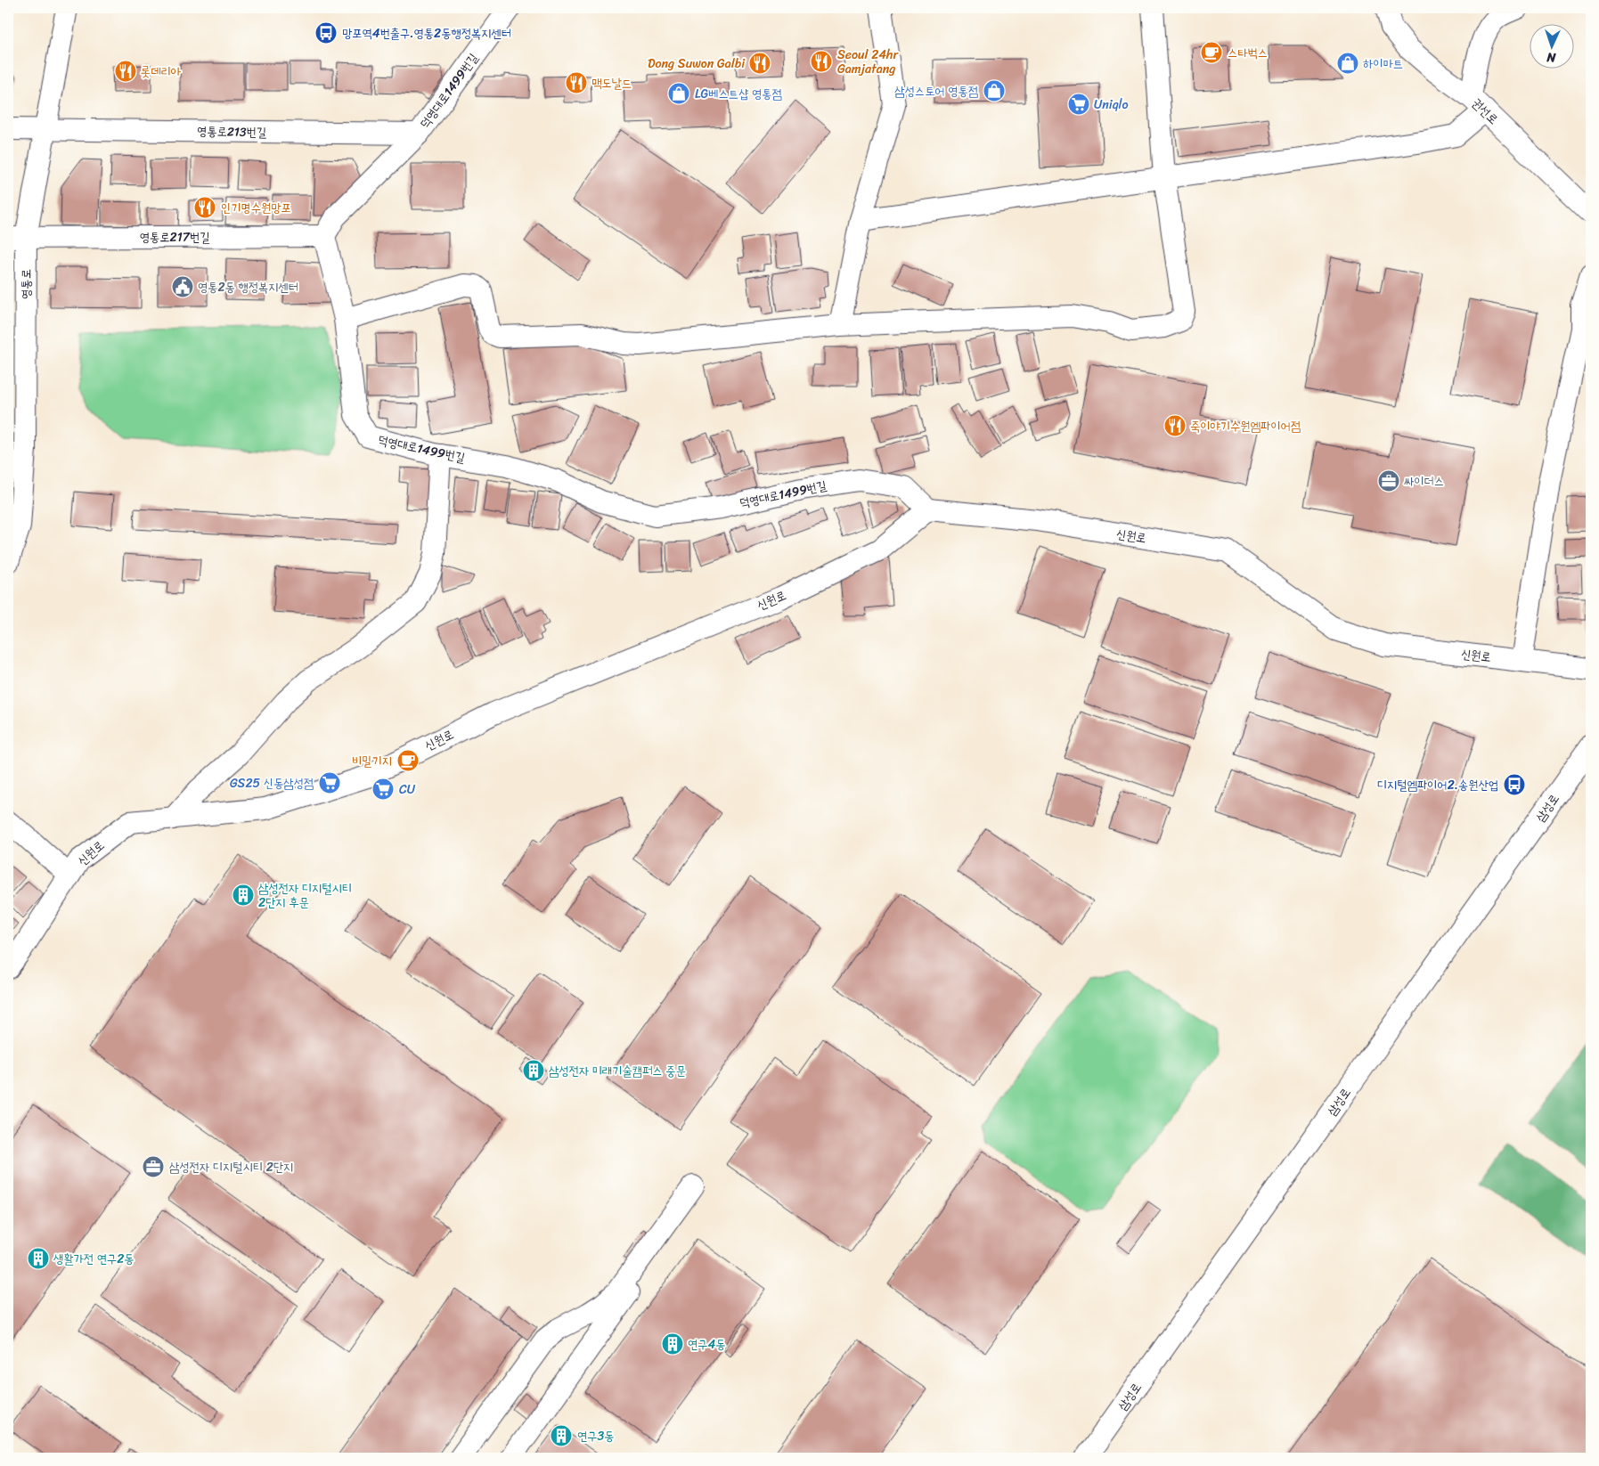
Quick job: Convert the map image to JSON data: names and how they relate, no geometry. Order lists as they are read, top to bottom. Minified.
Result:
{"streets":{"street":["덕영대로1499번길","권선로","영통로213번길","영통로217번길","영통로","신원로","삼성로"]},"crossings":[["덕영대로1499번길","영통로213번길"],["덕영대로1499번길","영통로217번길"],["덕영대로1499번길","신원로"],["영통로213번길","영통로"],["영통로217번길","영통로"]],"places":{"bus stop":["망포역4번출구.영통2동행정복지센터","디지털엠파이어2.송원산업"],"cafe":["스타벅스","비밀기지"],"restaurant":["Seoul 24hr Gamjatang","Dong Suwon Galbi","롯데리아","맥도날드","인기명수원망포","죽이야기수원엠파이어점"],"shop":["하이마트","삼성스토어 영통점","LG베스트샵 영통점"],"supermarket":["Uniqlo","GS25 신동삼성점","CU"],"public building":["영통2동 행정복지센터"],"office":["싸이더스","삼성전자 디지털시티 2단지"],"building":["삼성전자 디지털시티 2단지 후문","삼성전자 미래기술캠퍼스 중문","생활가전 연구2동","연구4동","연구3동"]},"north":"bottom"}
